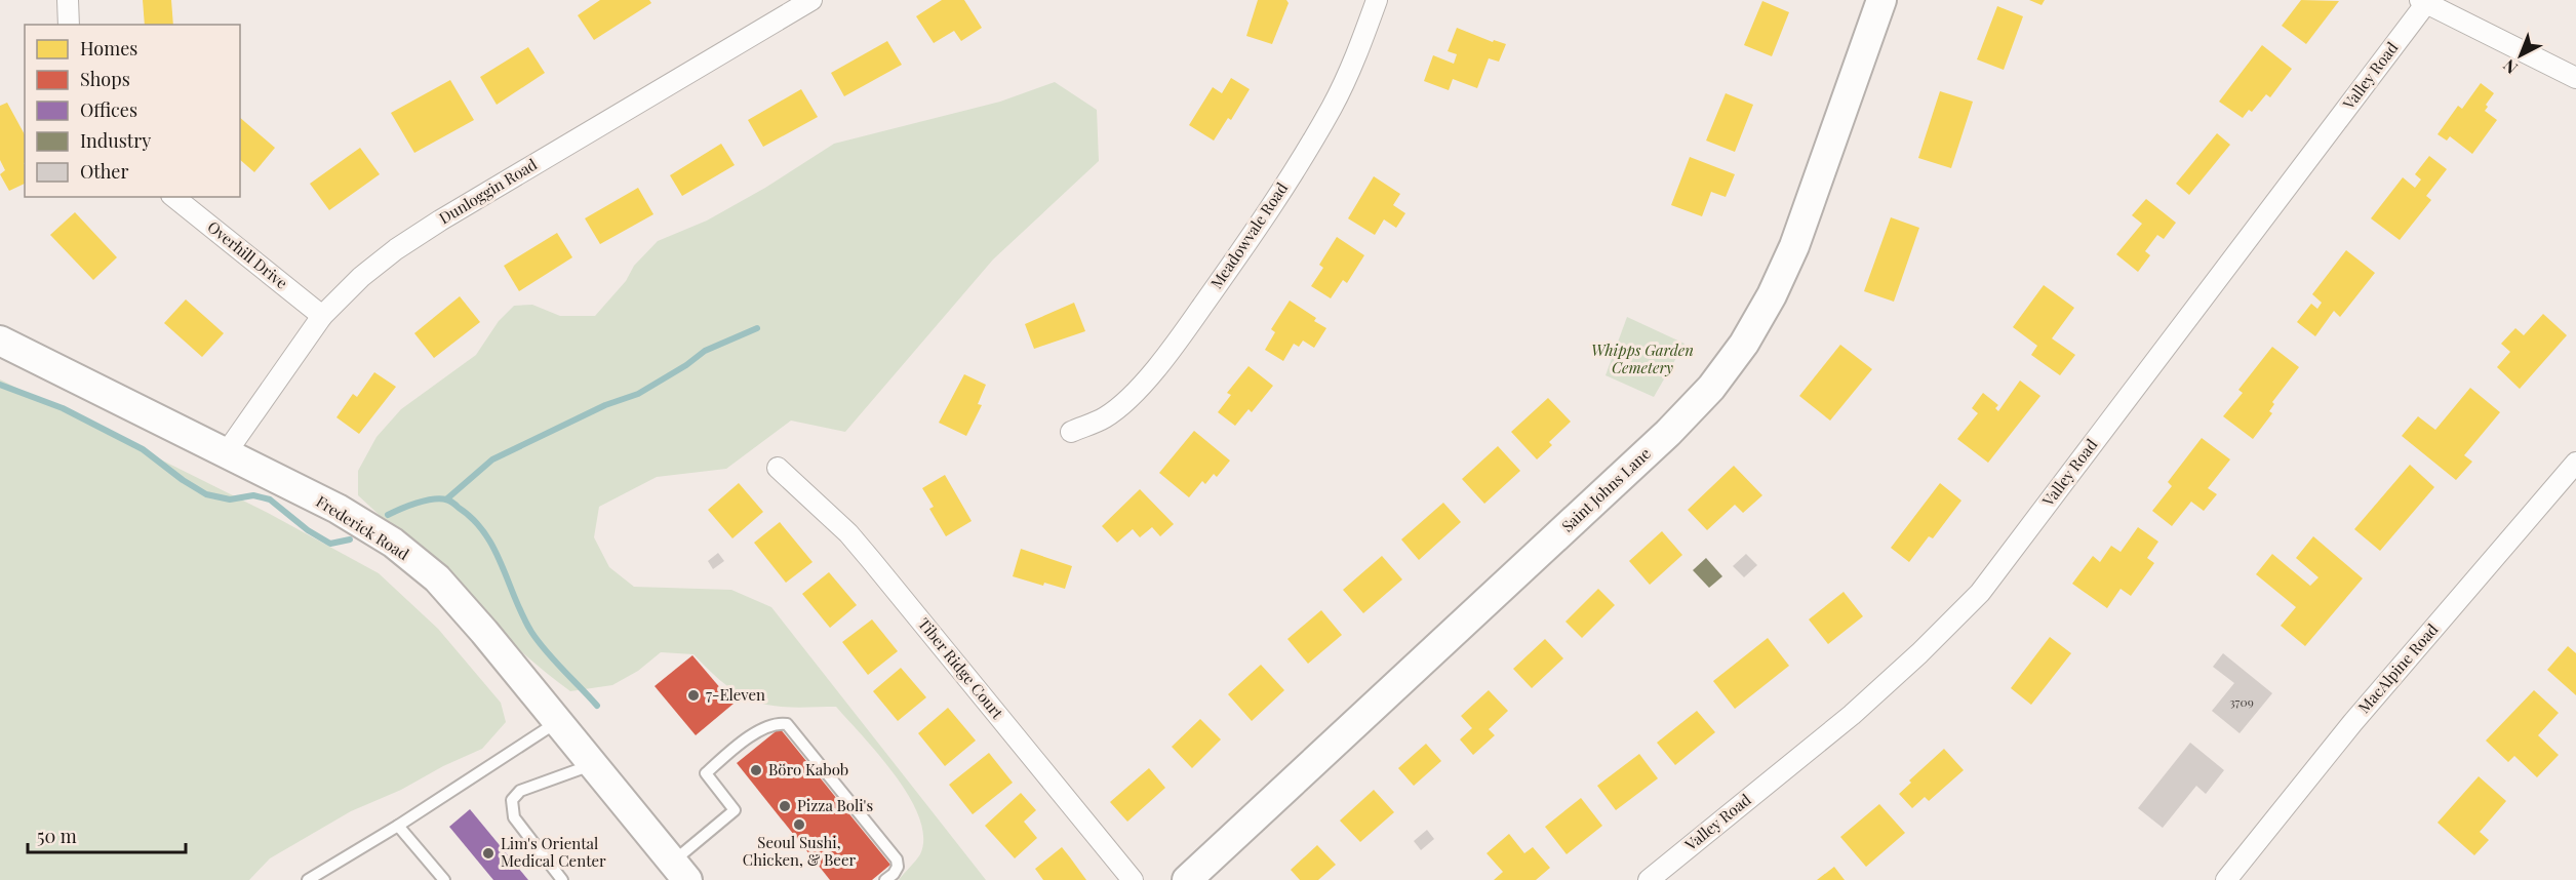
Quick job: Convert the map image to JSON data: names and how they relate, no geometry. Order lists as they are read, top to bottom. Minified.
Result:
{"streets":{"street":["Valley Road","Dunloggin Road","Meadowvale Road","Overhill Drive","Saint Johns Lane","Frederick Road","Tiber Ridge Court","MacAlpine Road"]},"crossings":[["Dunloggin Road","Overhill Drive"],["Dunloggin Road","Frederick Road"]],"parks":["Whipps Garden Cemetery"],"places":["7-Eleven","Böro Kabob","Pizza Boli's","Seoul Sushi, Chicken, & Beer","Lim's Oriental Medical Center"],"house_numbers":["3709"],"legend":["Homes","Shops","Offices","Industry","Other"],"scale_bar":"50 m","north":"bottom left"}
